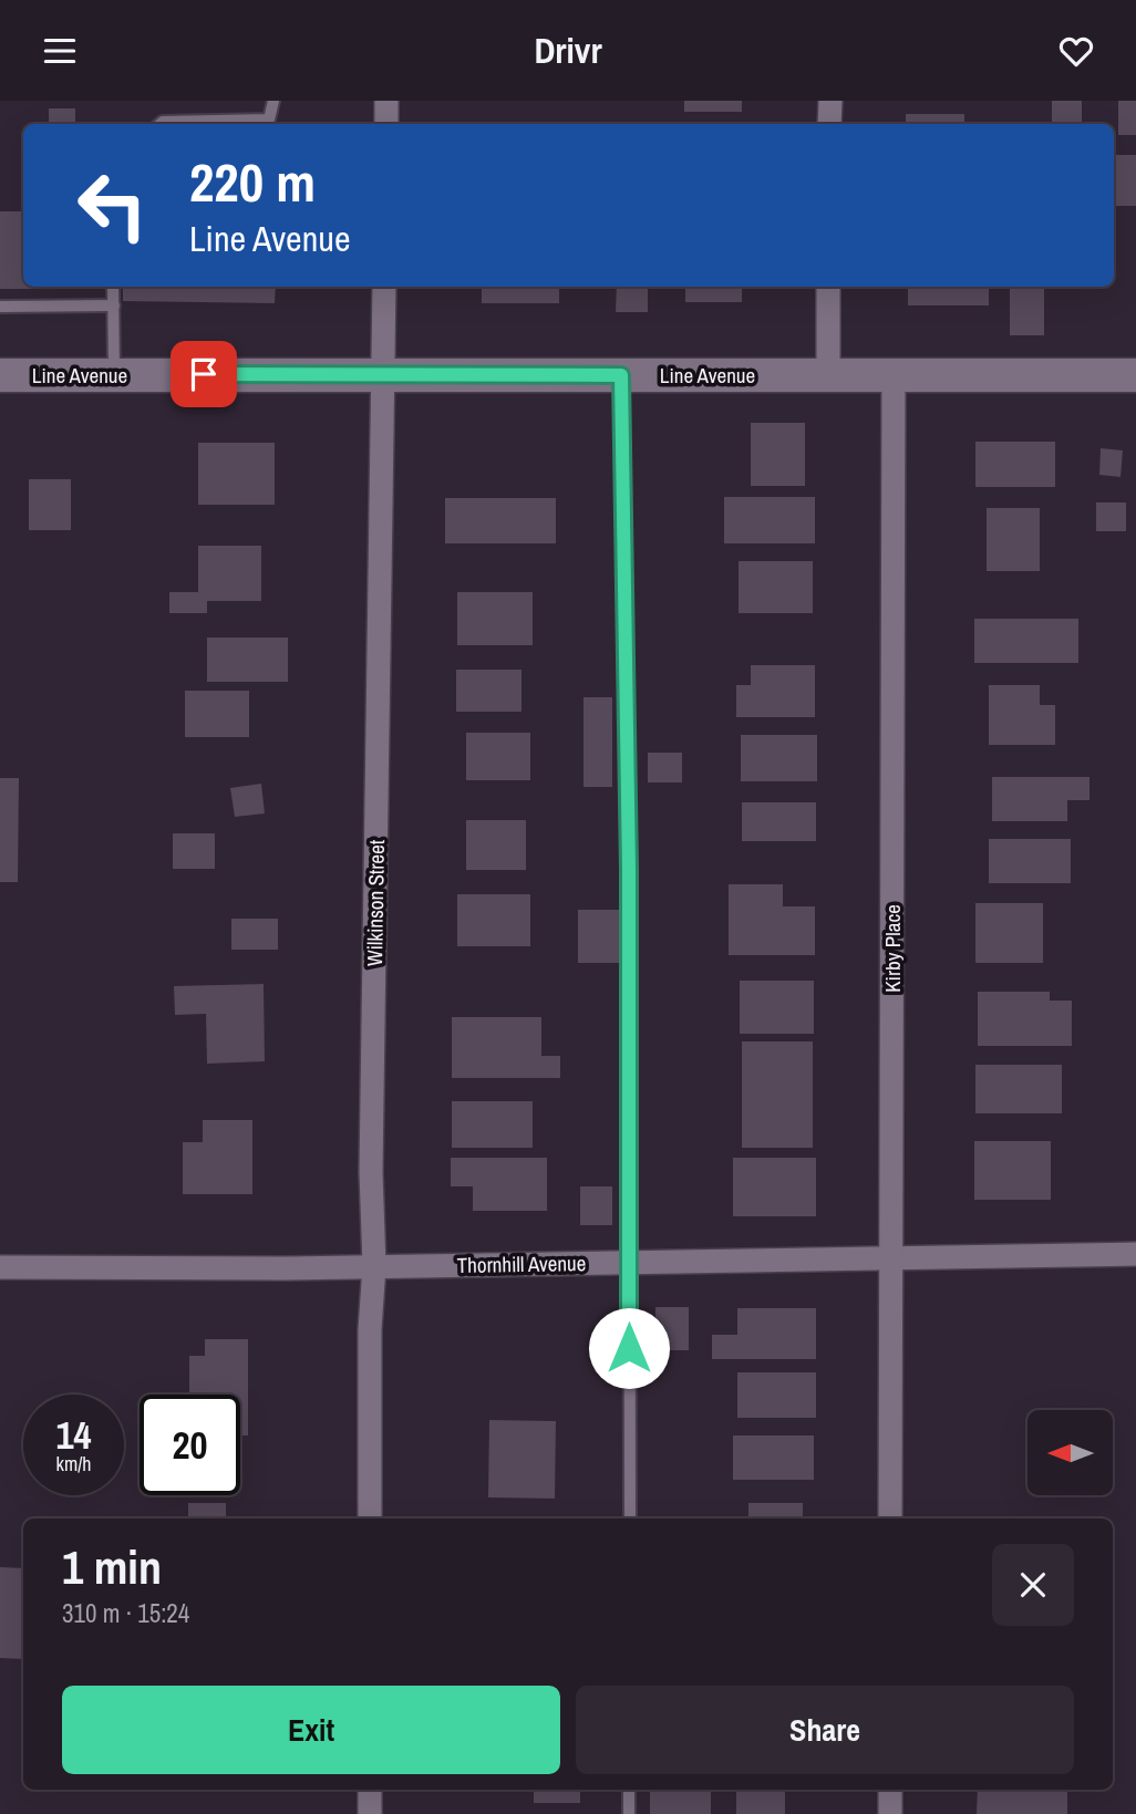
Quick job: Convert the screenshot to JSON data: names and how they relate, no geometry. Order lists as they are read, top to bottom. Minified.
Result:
{"streets":{"main road":["Line Avenue"],"street":["Wilkinson Street","Kirby Place","Thornhill Avenue"]},"crossings":[["Line Avenue","Wilkinson Street"],["Line Avenue","Kirby Place"],["Wilkinson Street","Thornhill Avenue"],["Kirby Place","Thornhill Avenue"]],"north":"left","page":{"header":"Drivr","turn":["220 m","Line Avenue"],"speed":"14 km/h","limit":"20","heading":["1 min","310 m · 15:24"],"buttons":["Exit","Share"]}}
